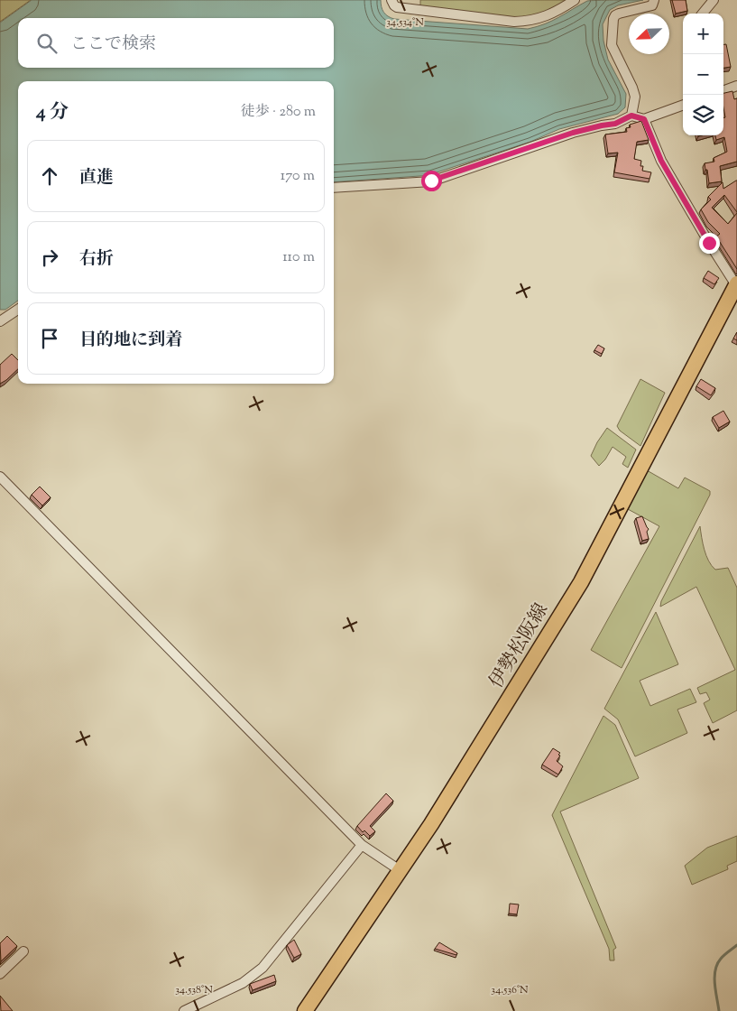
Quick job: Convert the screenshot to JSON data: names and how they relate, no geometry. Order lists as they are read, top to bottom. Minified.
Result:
{"streets":{"main road":["伊勢松阪線"]},"north":"bottom left","page":{"map_buttons":["+","−"],"search":"ここで検索","heading":["4 分","徒歩 · 280 m"],"list":[["直進","170 m"],["右折","110 m"],"目的地に到着"]},"coordinates":["34.534°N","34.538°N","34.536°N"]}
